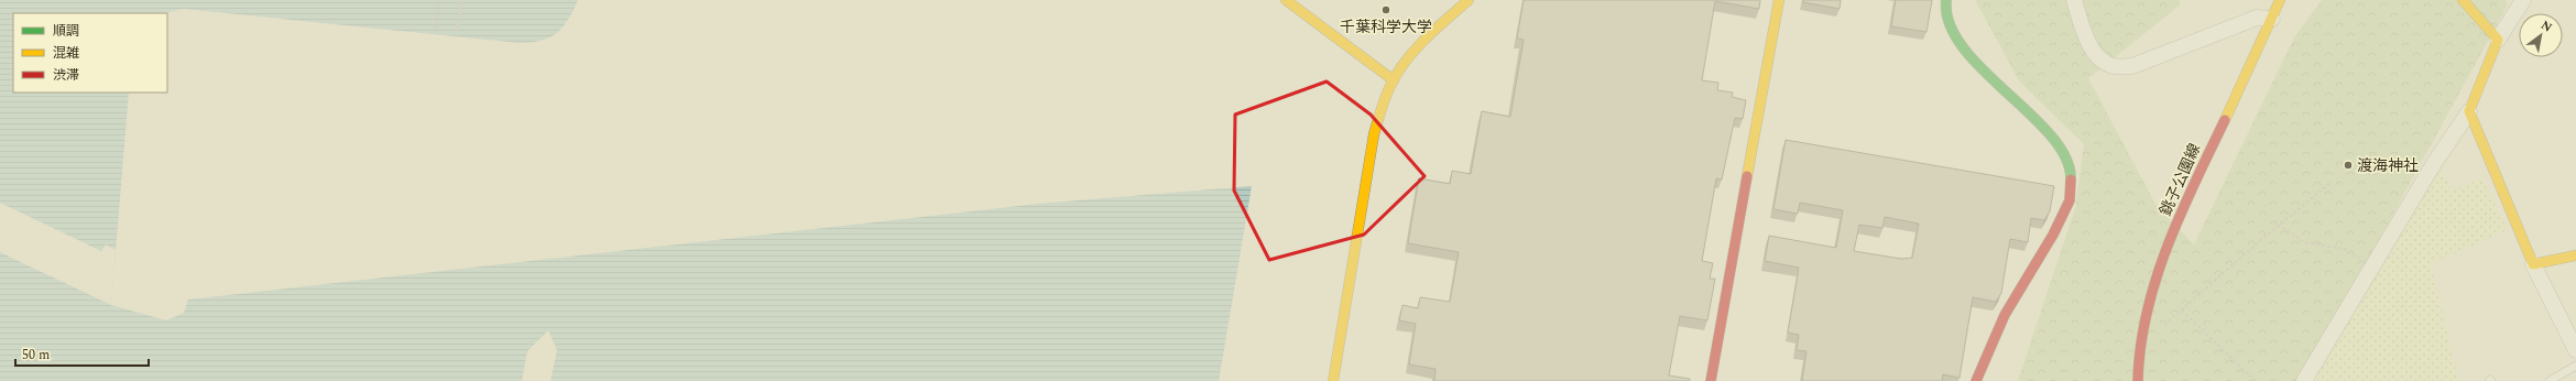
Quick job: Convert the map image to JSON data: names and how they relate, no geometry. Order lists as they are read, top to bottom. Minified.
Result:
{"streets":{"street":["銚子公園線"]},"places":["千葉科学大学","渡海神社"],"legend":["順調","混雑","渋滞"],"scale_bar":"50 m","north":"top right"}
